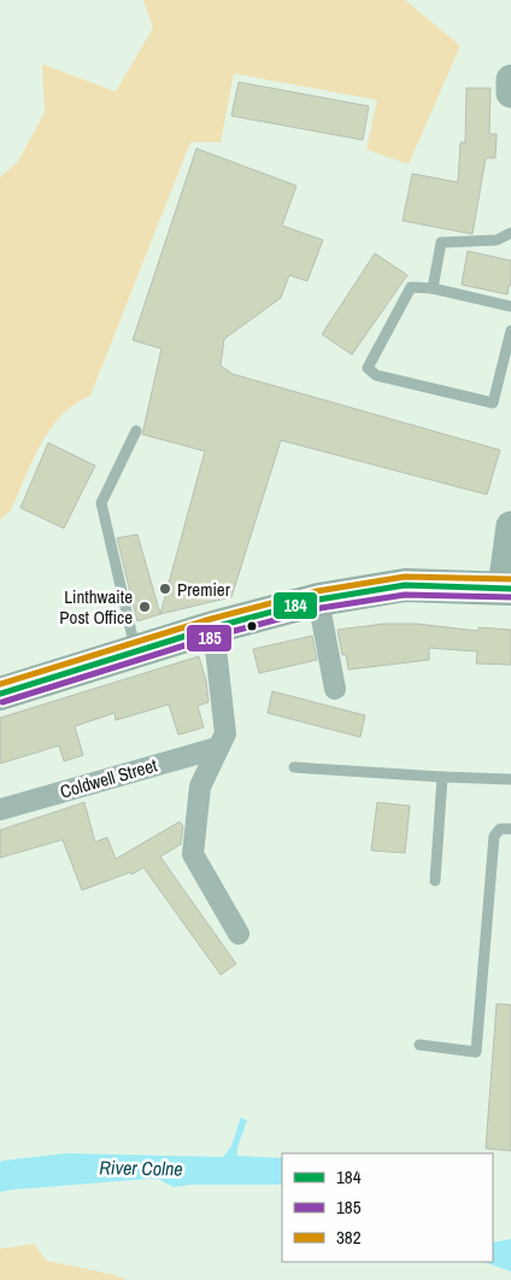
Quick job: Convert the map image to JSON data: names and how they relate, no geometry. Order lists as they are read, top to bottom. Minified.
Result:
{"streets":{"street":["Coldwell Street"]},"water":["River Colne"],"places":["Premier","Linthwaite Post Office"],"lines":["transit line 382","transit line 184","transit line 185"],"legend":["184","185","382"]}
